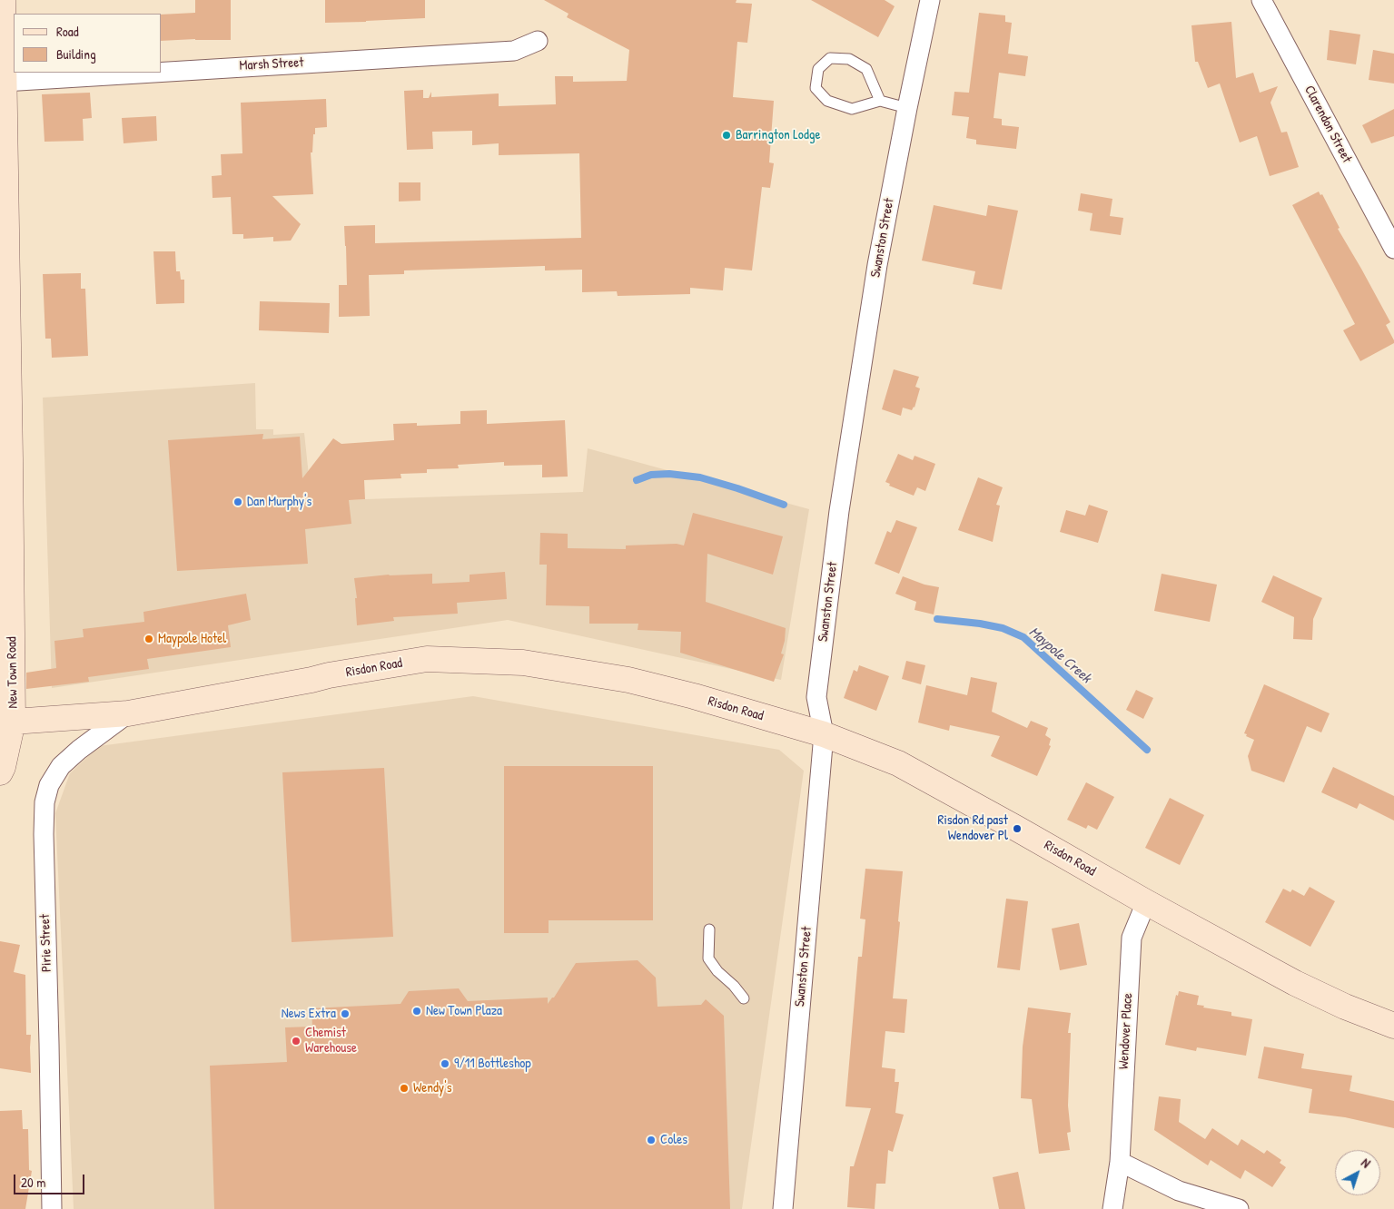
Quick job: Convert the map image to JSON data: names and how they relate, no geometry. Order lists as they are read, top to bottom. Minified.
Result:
{"streets":{"street":["Marsh Street","Clarendon Street","Swanston Street","Risdon Road","New Town Road","Pirie Street","Wendover Place"]},"crossings":[["Marsh Street","New Town Road"],["Swanston Street","Risdon Road"],["Risdon Road","New Town Road"],["Risdon Road","Pirie Street"],["Risdon Road","Wendover Place"]],"water":["Maypole Creek"],"places":["Barrington Lodge","Dan Murphy's","Maypole Hotel","Risdon Rd past Wendover Pl","New Town Plaza","News Extra","Chemist Warehouse","9/11 Bottleshop","Wendy's","Coles"],"legend":["Road","Building"],"scale_bar":"20 m","north":"top right"}
